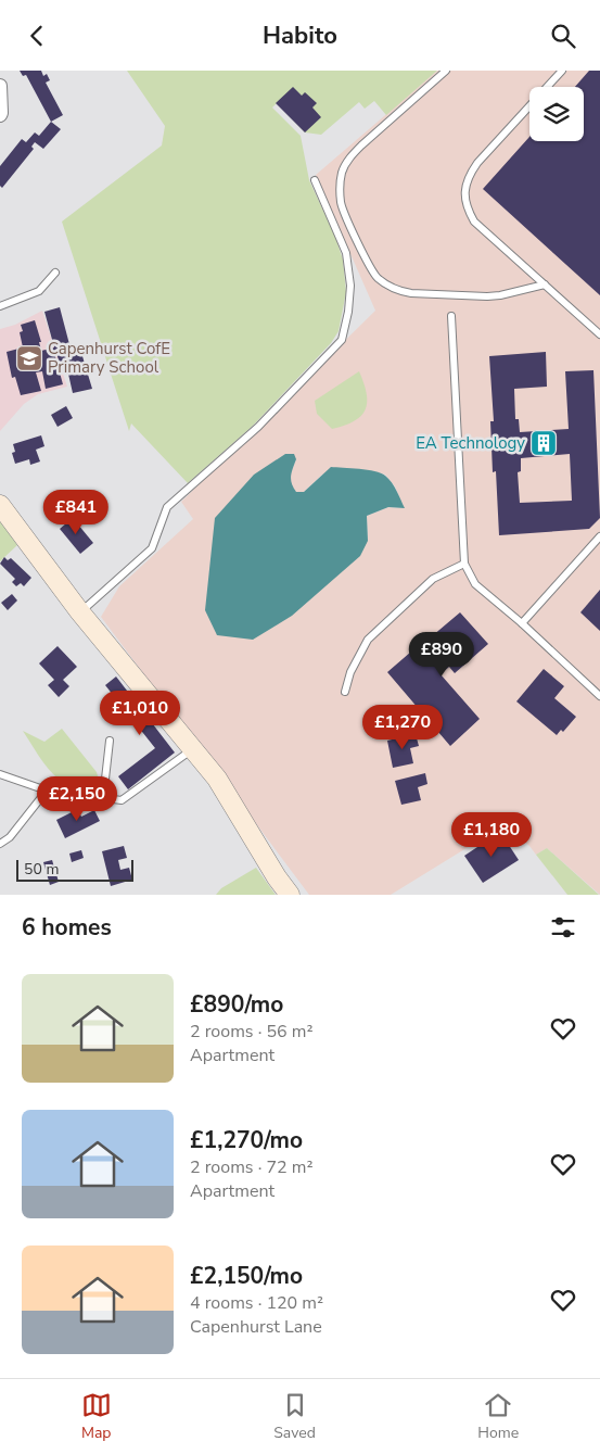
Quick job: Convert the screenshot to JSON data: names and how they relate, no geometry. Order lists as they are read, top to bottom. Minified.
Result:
{"places":{"school or university":["Capenhurst CofE Primary School"],"building":["EA Technology"]},"scale_bar":"50 m","page":{"header":"Habito","price":["£841","£890","£1,010","£1,270","£2,150","£1,180"],"scale":"50 m","heading":"6 homes","list":[{"name":"£890/mo","note":"2 rooms · 56 m² · Apartment"},{"name":"£1,270/mo","note":"2 rooms · 72 m² · Apartment"},{"name":"£2,150/mo","note":"4 rooms · 120 m² · Capenhurst Lane"}],"tabs":["Map","Saved","Home"]}}
